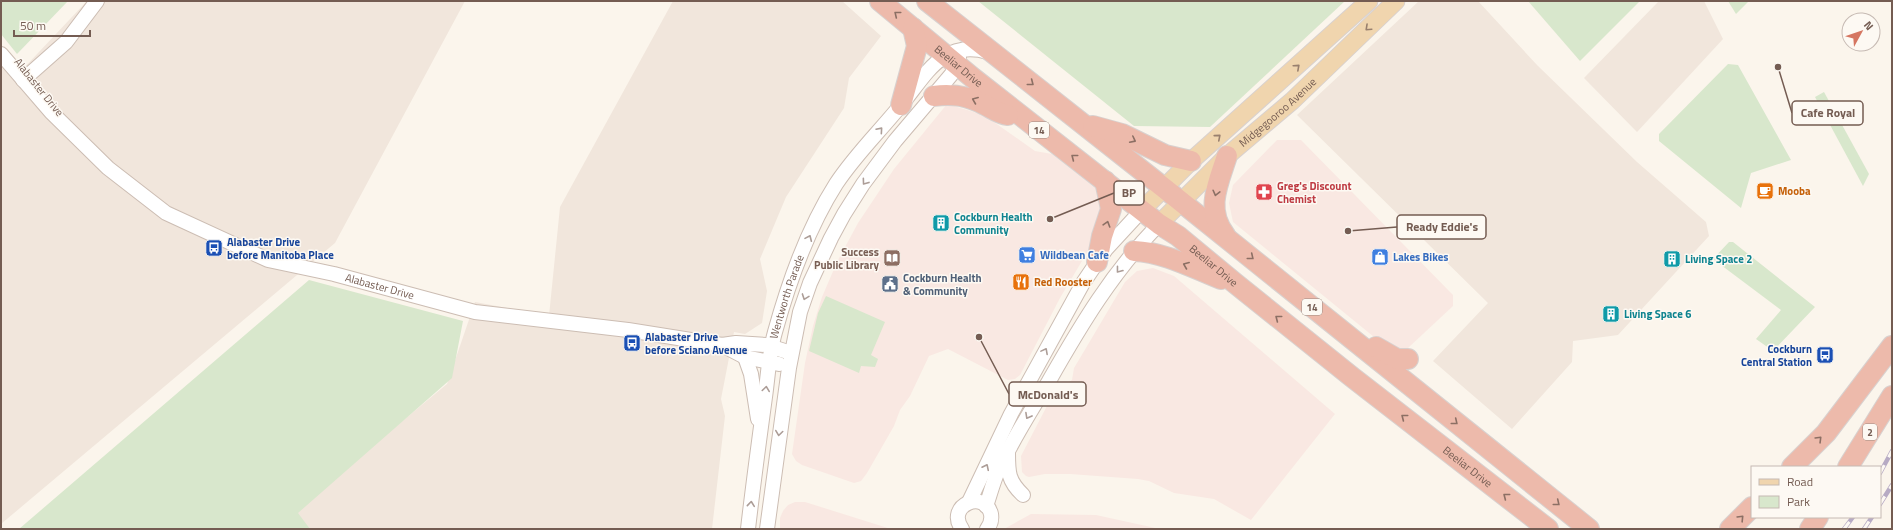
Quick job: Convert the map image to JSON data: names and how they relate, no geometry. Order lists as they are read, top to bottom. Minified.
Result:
{"streets":{"highway":["Beeliar Drive","14","2"],"main road":["Midgegooroo Avenue"],"street":["Alabaster Drive","Wentworth Parade"]},"crossings":[["Beeliar Drive","Midgegooroo Avenue"],["Beeliar Drive","Wentworth Parade"],["Alabaster Drive","Wentworth Parade"],["Midgegooroo Avenue","14"]],"places":{"other":["Cafe Royal","BP","Ready Eddie's","McDonald's"],"cafe":["Mooba"],"pharmacy":["Greg's Discount Chemist"],"building":["Cockburn Health Community","Living Space 2","Living Space 6"],"bus stop":["Alabaster Drive before Manitoba Place","Alabaster Drive before Sciano Avenue","Cockburn Central Station"],"supermarket":["Wildbean Cafe"],"shop":["Lakes Bikes"],"library":["Success Public Library"],"restaurant":["Red Rooster"],"public building":["Cockburn Health & Community"]},"legend":["Road","Park"],"scale_bar":"50 m","north":"top right"}
